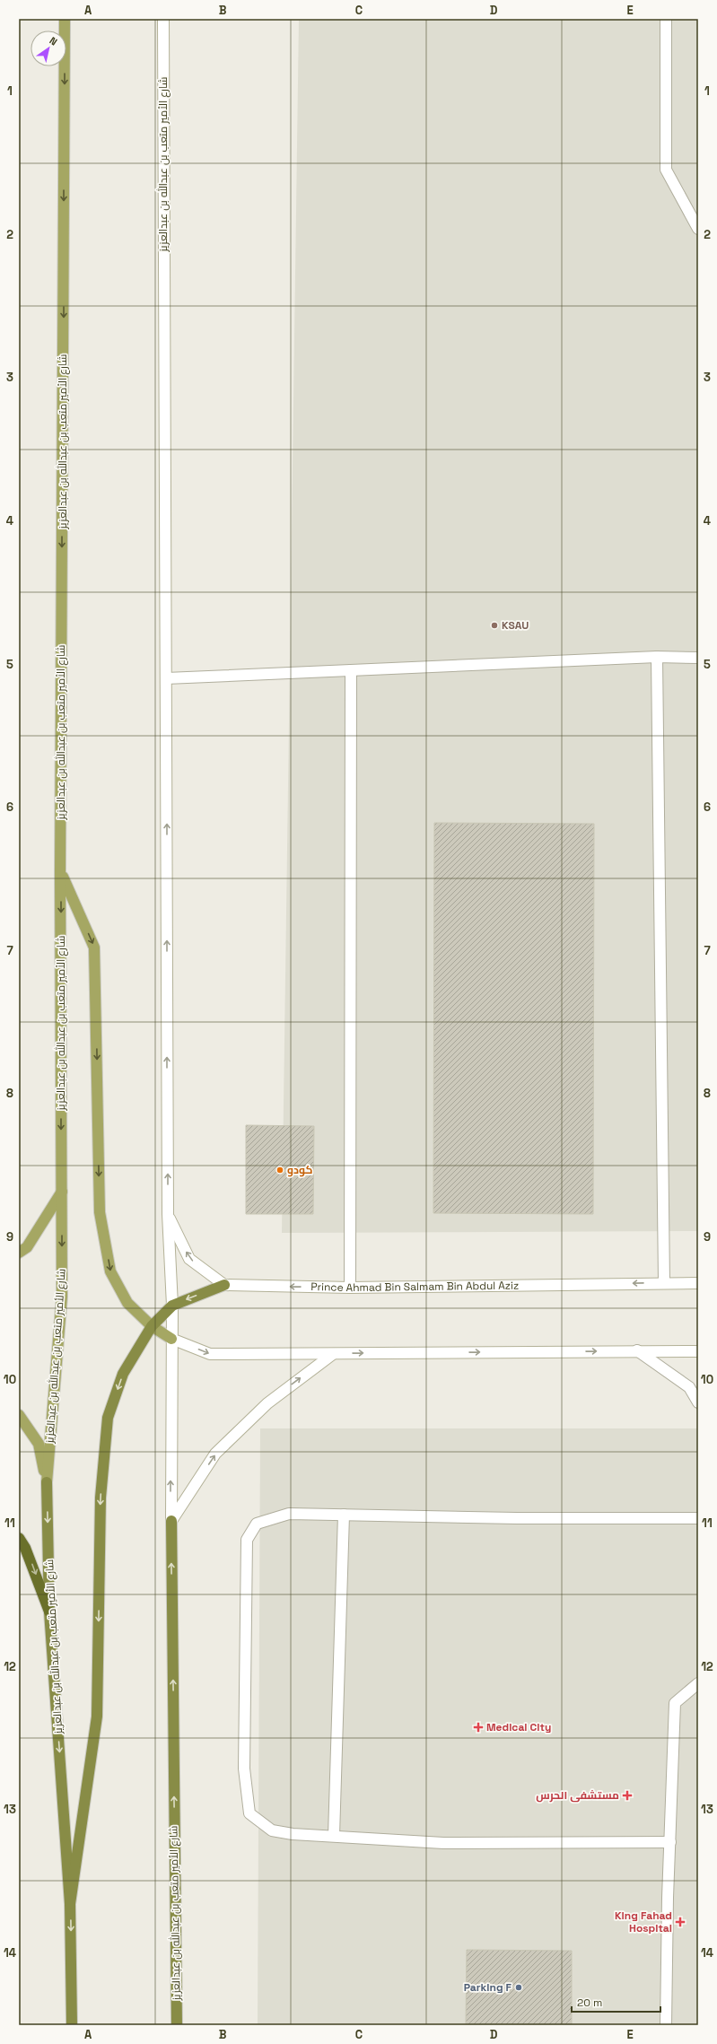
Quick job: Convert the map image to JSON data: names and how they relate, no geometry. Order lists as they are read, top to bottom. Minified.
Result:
{"streets":{"highway":["شارع الأمير متعب بن عبدالله بن عبدالعزيز"],"main road":["Prince Ahmad Bin Salmam Bin Abdul Aziz"]},"places":{"other":["KSAU","كودو","Parking F"],"health":["Medical City","مستشفى الحرس","King Fahad Hospital"]},"scale_bar":"20 m","north":"top right","grid":{"columns":["A","B","C","D","E"],"rows":["1","2","3","4","5","6","7","8","9","10","11","12","13","14"]}}
